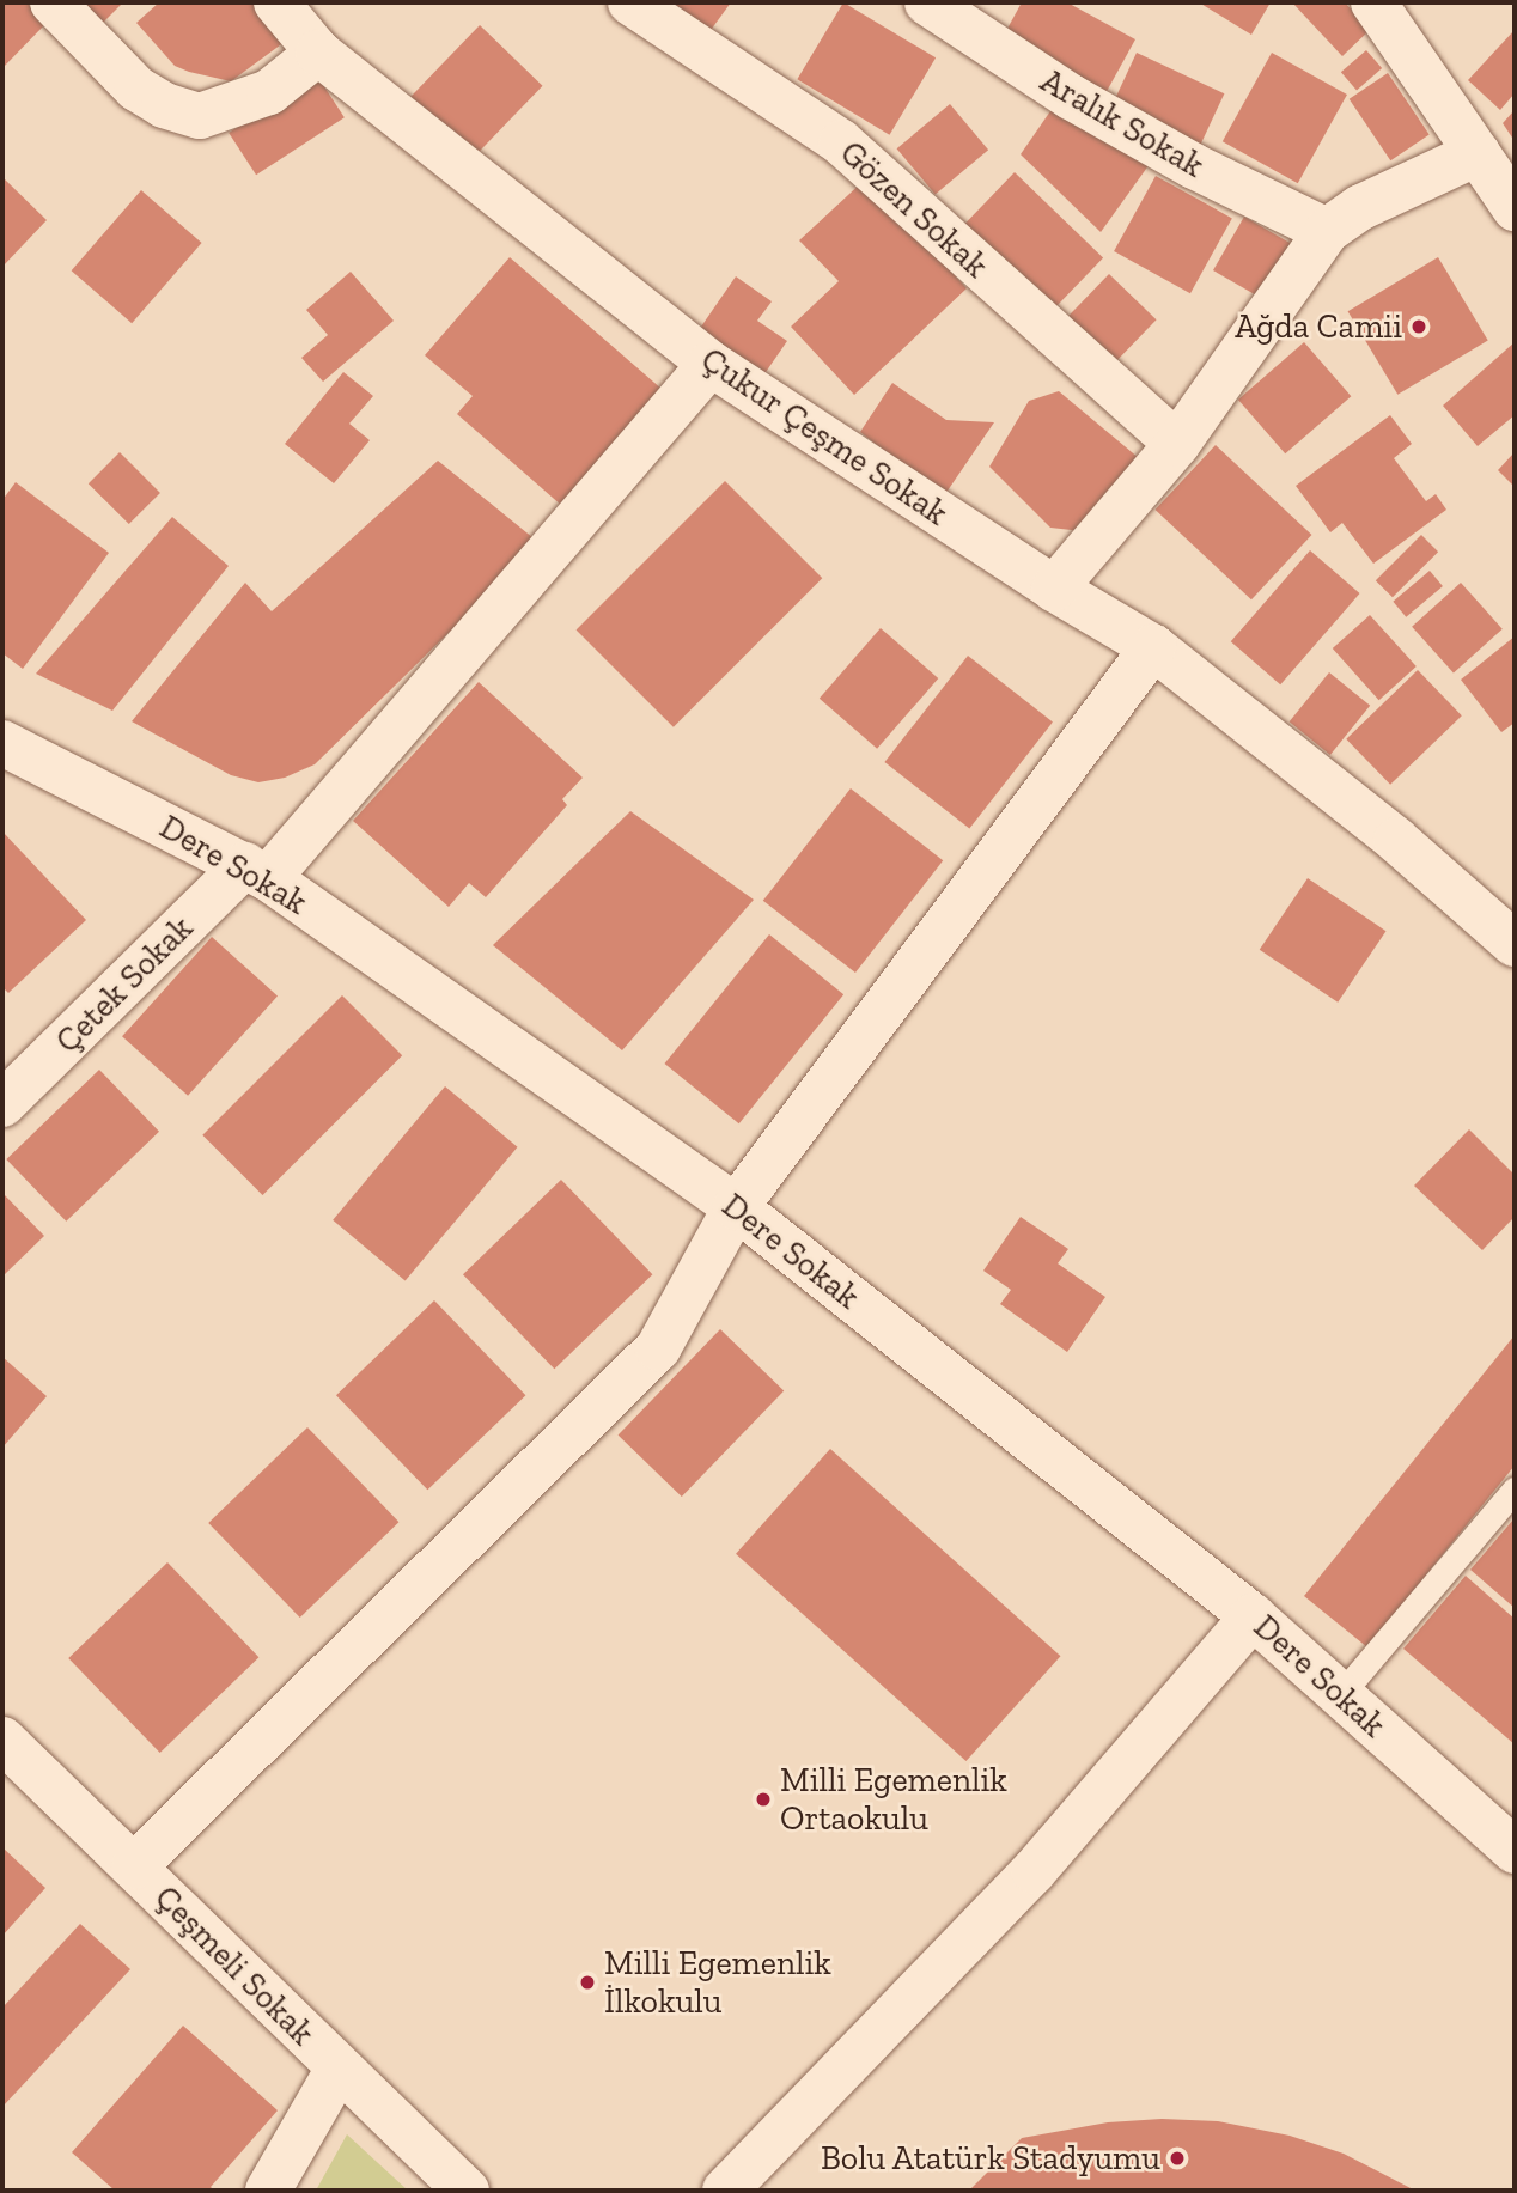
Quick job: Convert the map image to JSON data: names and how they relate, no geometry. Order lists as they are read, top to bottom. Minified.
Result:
{"streets":{"street":["Aralık Sokak","Gözen Sokak","Çukur Çeşme Sokak","Dere Sokak","Çetek Sokak","Çeşmeli Sokak"]},"crossings":[["Çukur Çeşme Sokak","Çetek Sokak"],["Dere Sokak","Çetek Sokak"]],"places":["Ağda Camii","Milli Egemenlik Ortaokulu","Milli Egemenlik İlkokulu","Bolu Atatürk Stadyumu"]}
